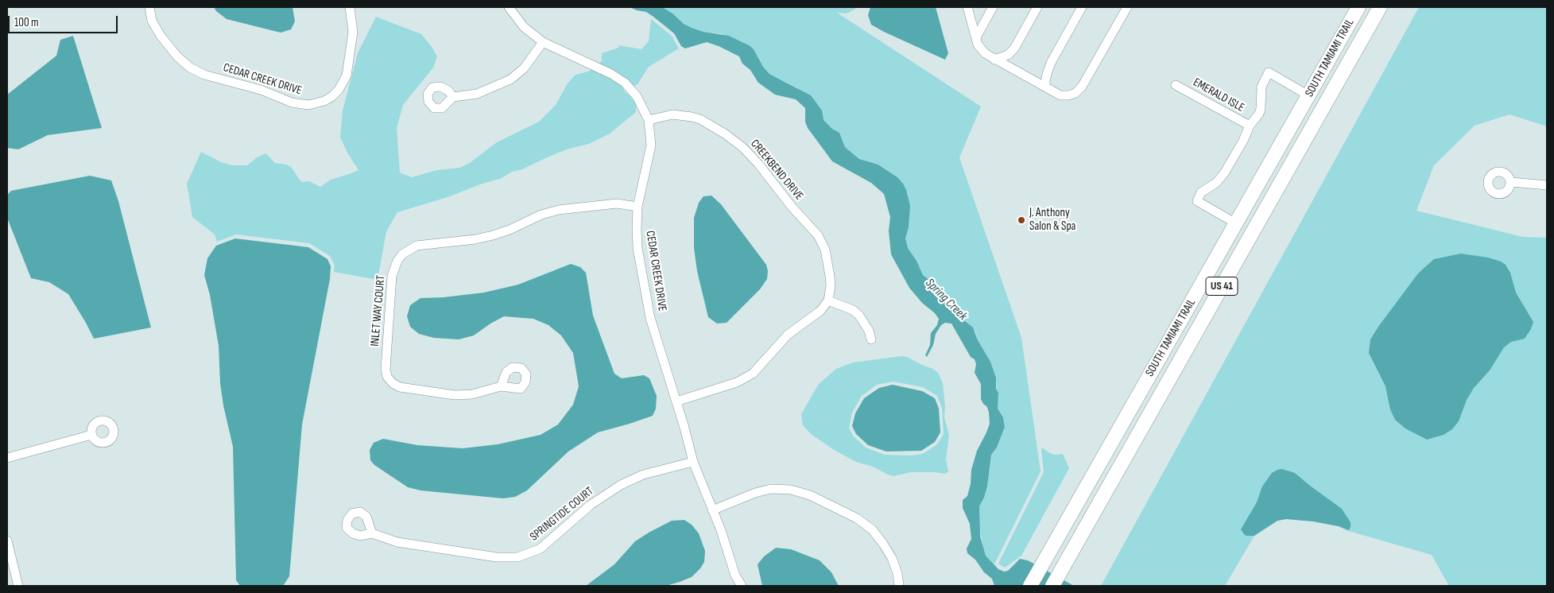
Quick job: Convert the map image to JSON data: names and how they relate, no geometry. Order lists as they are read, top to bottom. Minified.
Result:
{"streets":{"main road":["SOUTH TAMIAMI TRAIL","US 41"],"street":["CEDAR CREEK DRIVE","EMERALD ISLE","CREEKBEND DRIVE","INLET WAY COURT","SPRINGTIDE COURT"]},"crossings":[["SOUTH TAMIAMI TRAIL","EMERALD ISLE"],["CEDAR CREEK DRIVE","CREEKBEND DRIVE"],["CEDAR CREEK DRIVE","INLET WAY COURT"],["CEDAR CREEK DRIVE","SPRINGTIDE COURT"]],"water":["Spring Creek"],"places":["J. Anthony Salon & Spa"],"scale_bar":"100 m"}
